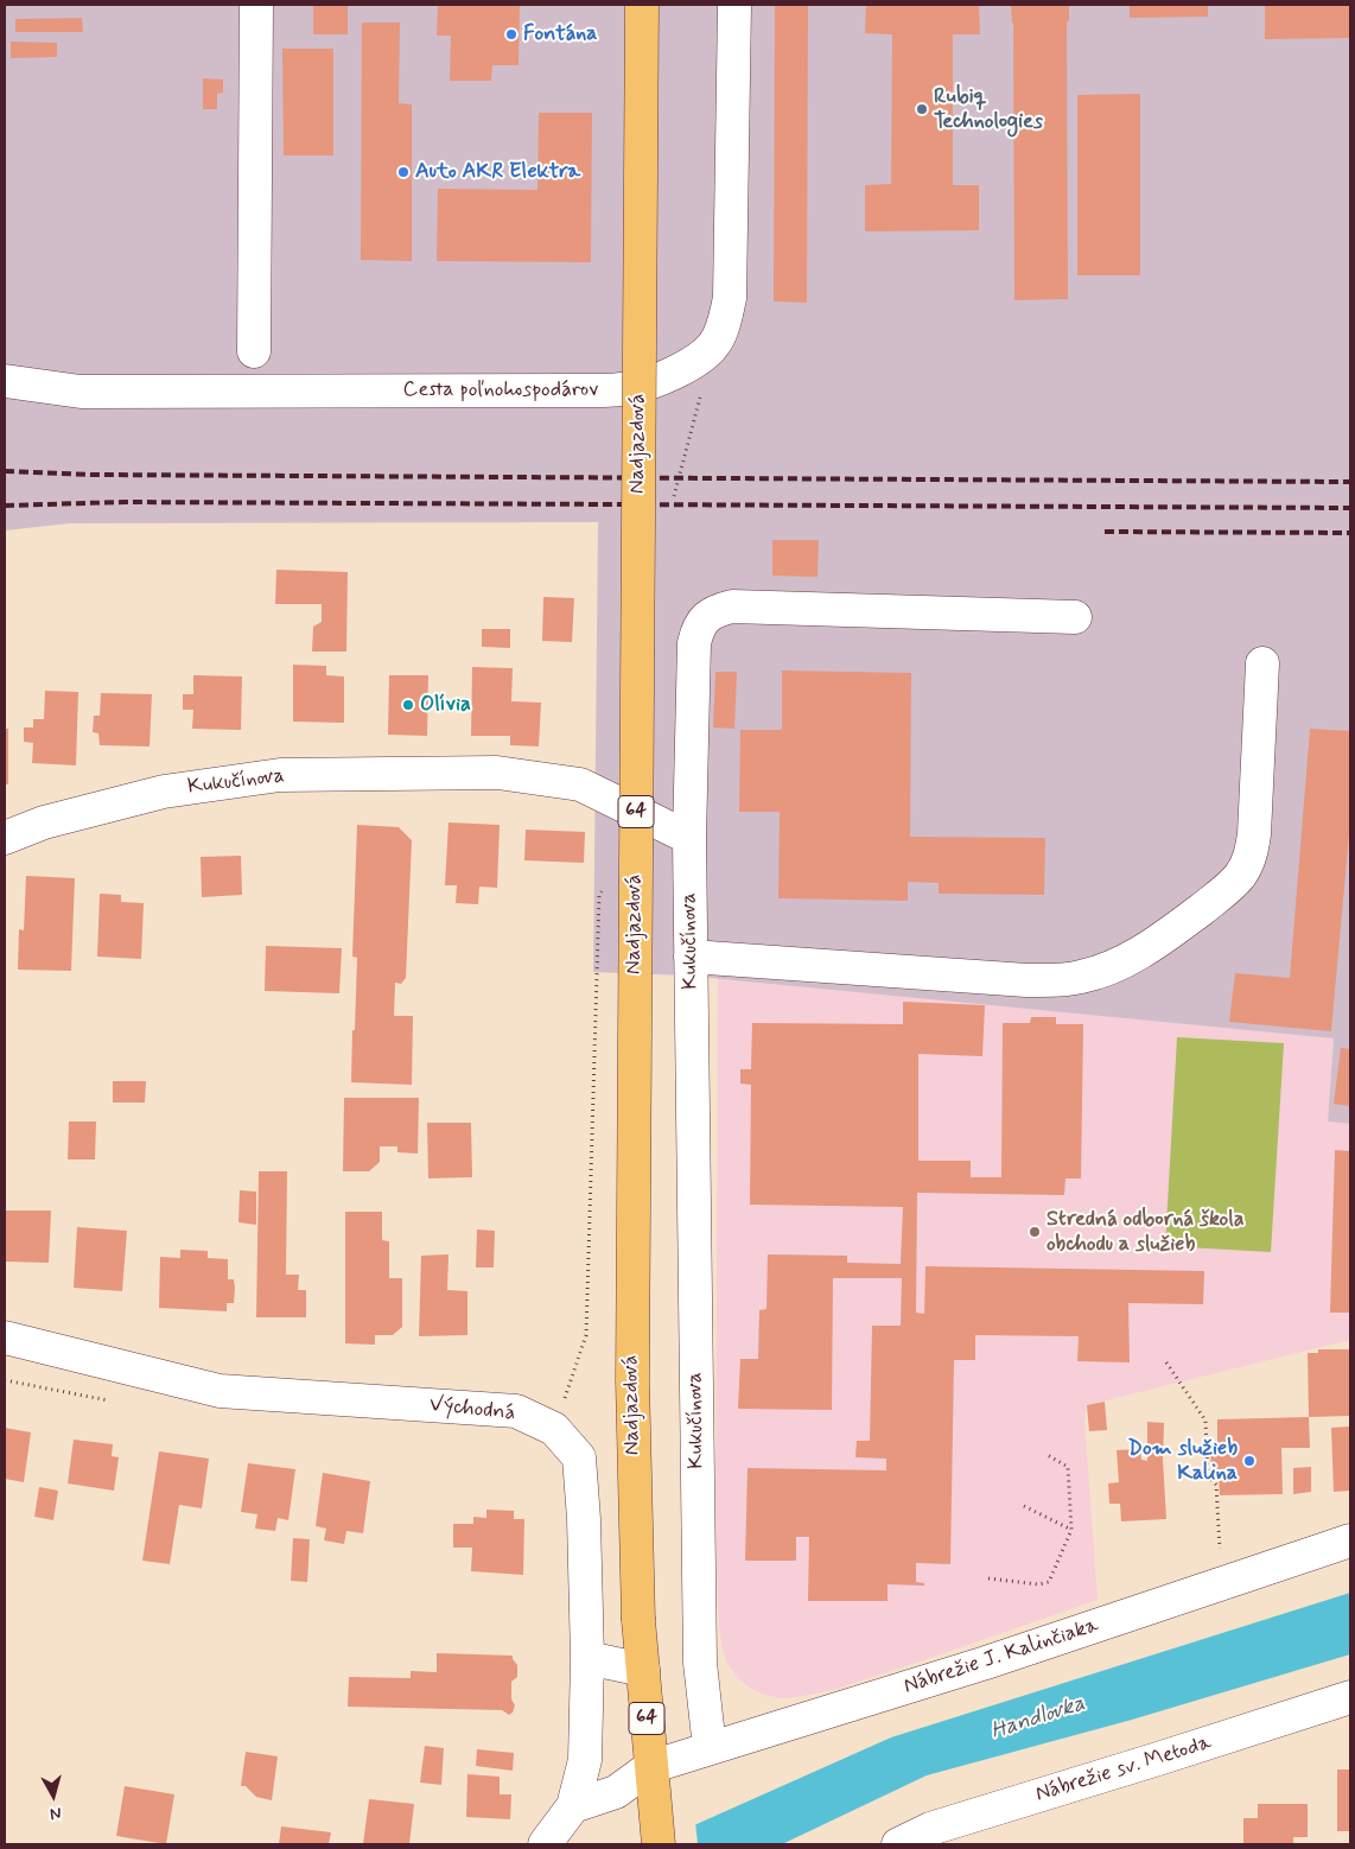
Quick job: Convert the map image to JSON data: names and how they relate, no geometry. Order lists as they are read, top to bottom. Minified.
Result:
{"streets":{"main road":["Nadjazdová","64"],"street":["Cesta poľnohospodárov","Kukučínova","Východná","Nábrežie J. Kalinčiaka","Nábrežie sv. Metoda"]},"crossings":[["Nadjazdová","Nábrežie J. Kalinčiaka"],["Kukučínova","Nábrežie J. Kalinčiaka"],["Východná","Nábrežie J. Kalinčiaka"]],"water":["Handlovka"],"places":["Fontána","Rubiq Technologies","Auto AKR Elektra","Olívia","Stredná odborná škola obchodu a služieb","Dom služieb Kalina"],"north":"bottom"}
